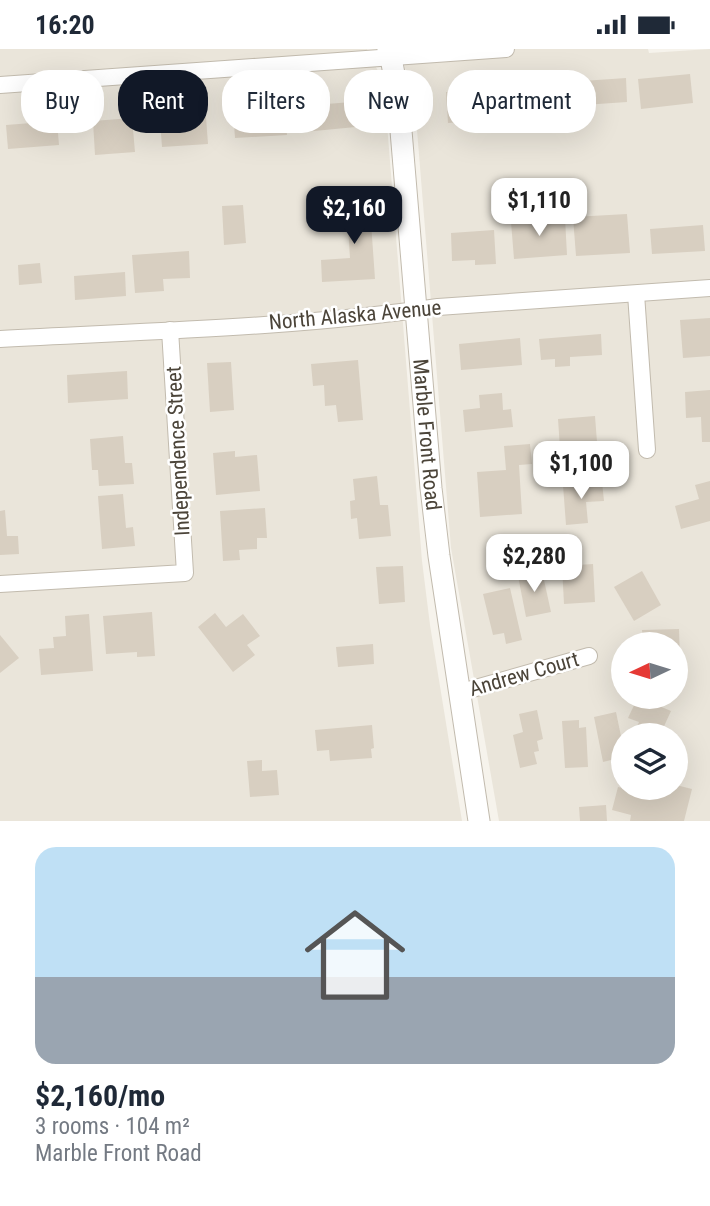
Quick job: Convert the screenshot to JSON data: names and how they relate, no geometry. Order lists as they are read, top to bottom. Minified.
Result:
{"streets":{"street":["North Alaska Avenue","Marble Front Road","Independence Street","Andrew Court"]},"crossings":[["North Alaska Avenue","Marble Front Road"],["North Alaska Avenue","Independence Street"],["Marble Front Road","Andrew Court"]],"north":"left","page":{"status":"16:20","chip":["Buy","Rent","Filters","New","Apartment"],"price":["$1,110","$2,160","$1,100","$2,280"],"list":[{"name":"$2,160/mo","note":"3 rooms · 104 m² · Marble Front Road"}]}}
